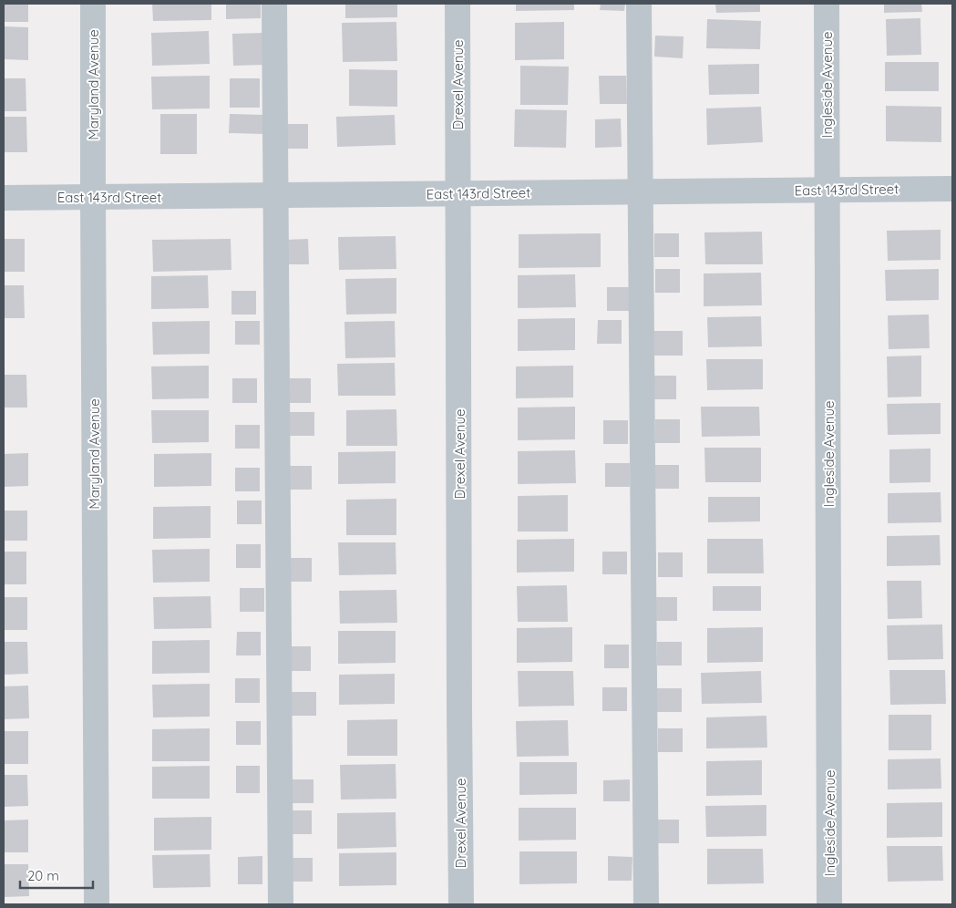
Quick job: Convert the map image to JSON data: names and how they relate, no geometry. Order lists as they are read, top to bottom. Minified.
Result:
{"streets":{"street":["Maryland Avenue","Drexel Avenue","Ingleside Avenue","East 143rd Street"]},"crossings":[["Maryland Avenue","East 143rd Street"],["Drexel Avenue","East 143rd Street"],["Ingleside Avenue","East 143rd Street"]],"scale_bar":"20 m"}
